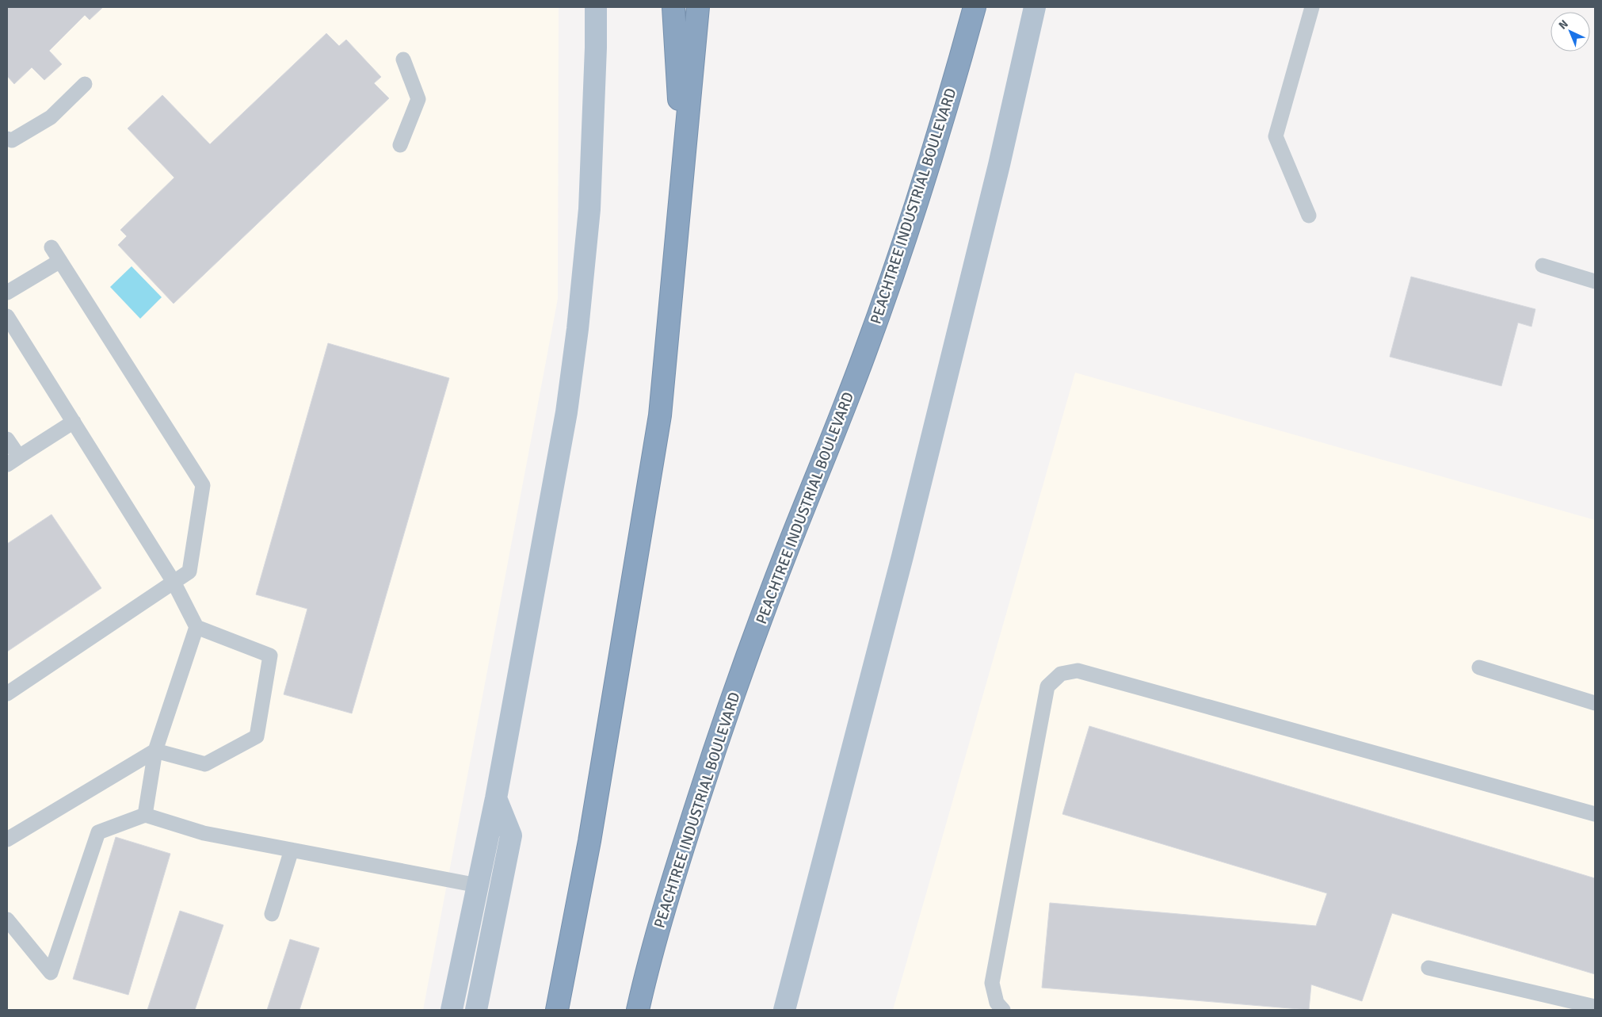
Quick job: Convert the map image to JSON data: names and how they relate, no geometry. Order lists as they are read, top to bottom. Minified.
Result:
{"streets":{"highway":["PEACHTREE INDUSTRIAL BOULEVARD"]},"north":"top left"}
